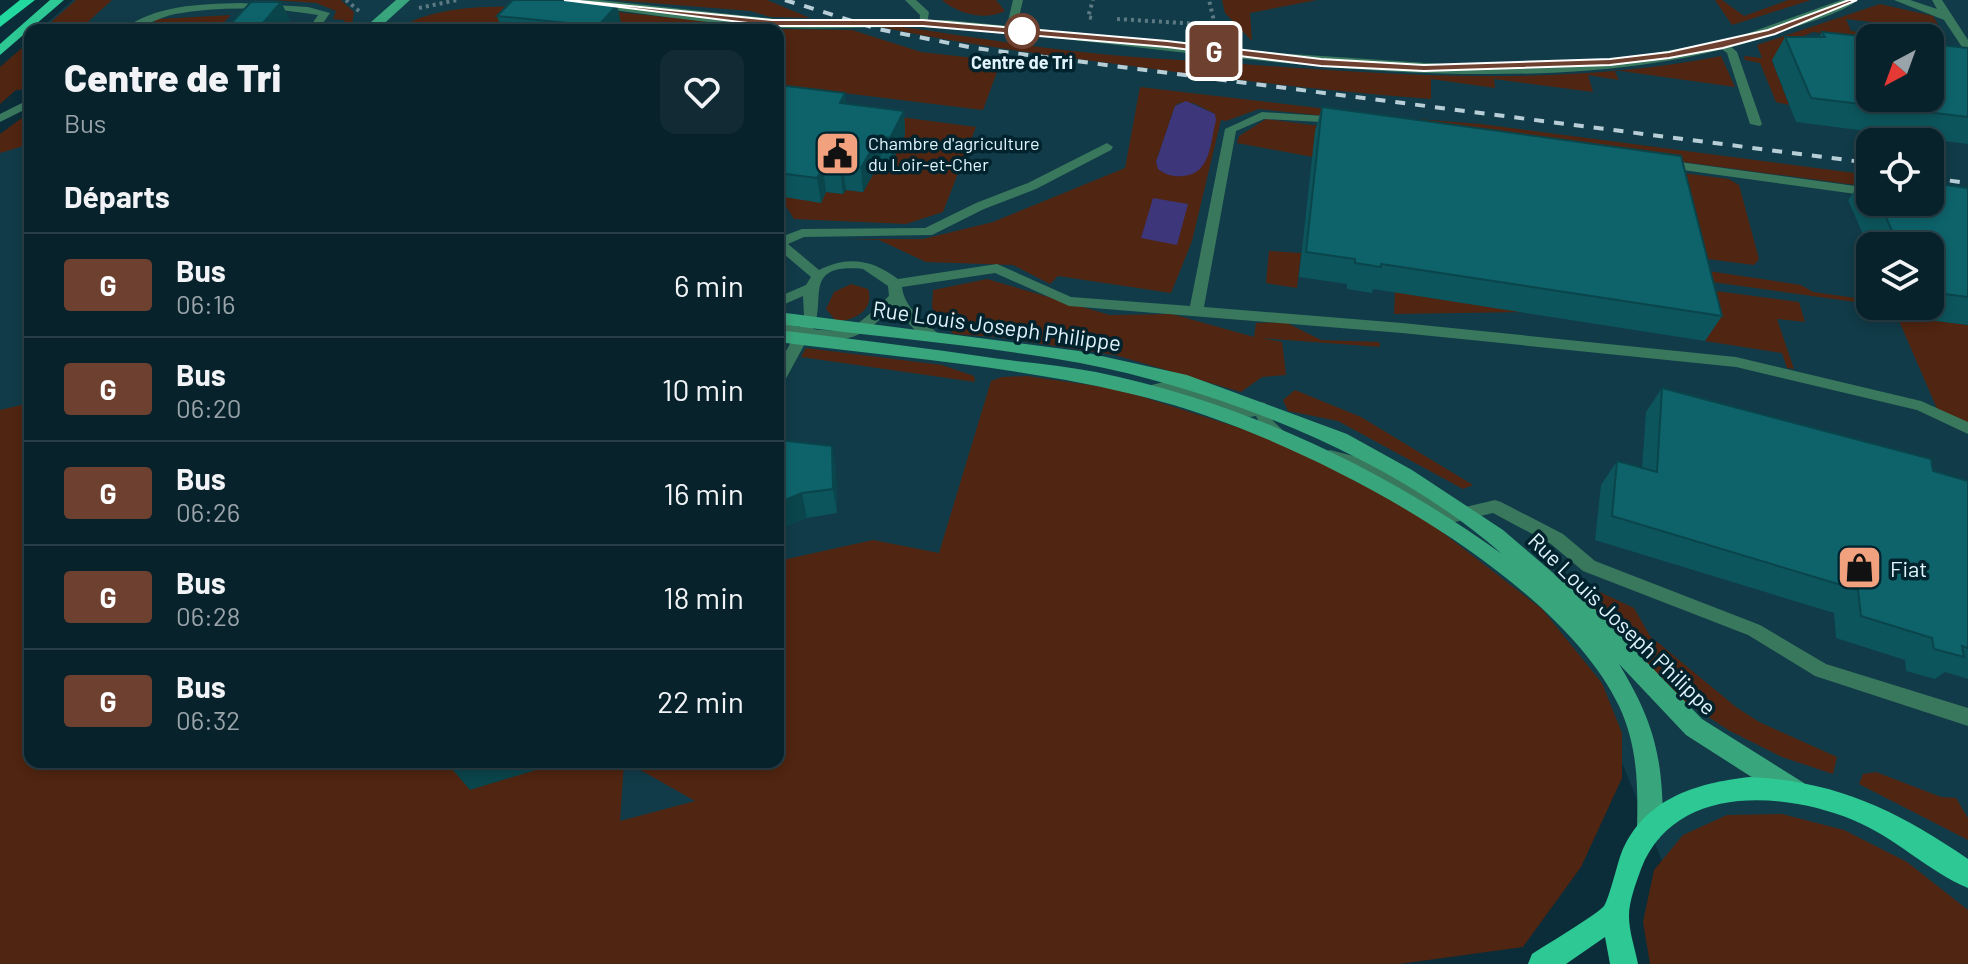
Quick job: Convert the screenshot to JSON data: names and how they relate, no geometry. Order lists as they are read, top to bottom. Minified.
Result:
{"streets":{"main road":["Rue Louis Joseph Philippe"]},"places":{"other":["Centre de Tri"],"public building":["Chambre d'agriculture du Loir-et-Cher"],"shop":["Fiat"]},"lines":["bus line G"],"north":"bottom left","page":{"on_map":"G","heading":[["Centre de Tri","Bus"],"Départs"],"list":[{"mark":"G","name":"Bus","note":"06:16","value":"6 min"},{"mark":"G","name":"Bus","note":"06:20","value":"10 min"},{"mark":"G","name":"Bus","note":"06:26","value":"16 min"},{"mark":"G","name":"Bus","note":"06:28","value":"18 min"},{"mark":"G","name":"Bus","note":"06:32","value":"22 min"}]}}
